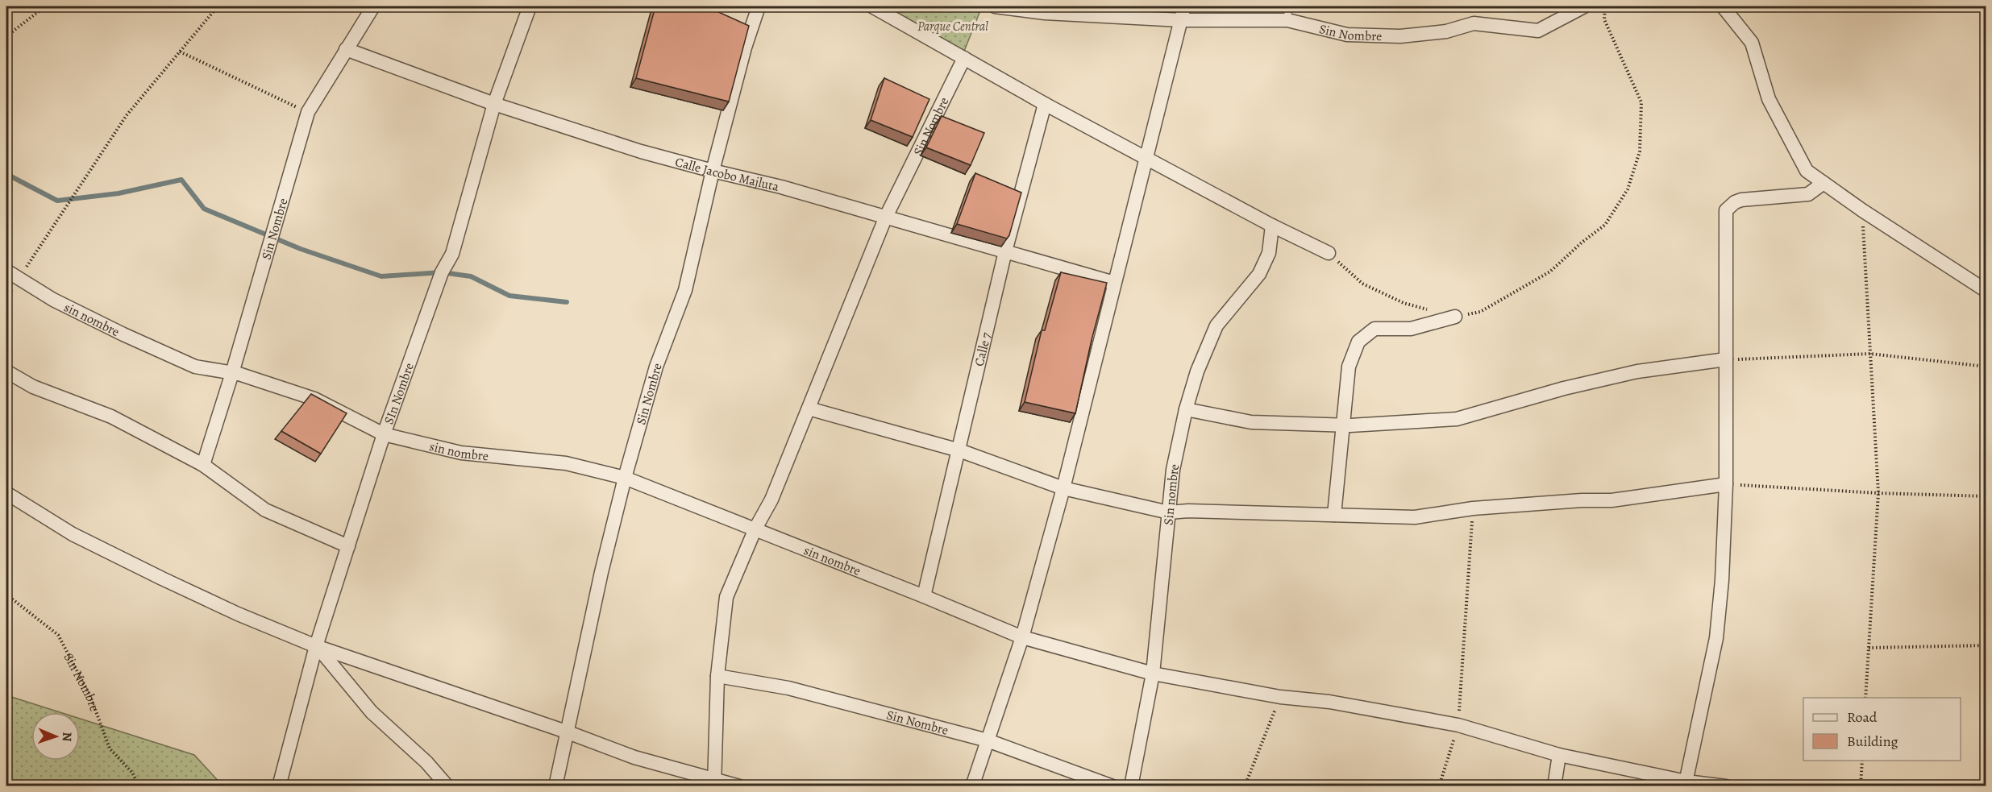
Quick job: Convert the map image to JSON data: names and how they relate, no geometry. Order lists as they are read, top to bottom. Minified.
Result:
{"streets":{"street":["Sin Nombre","Calle Jacobo Majluta","sin nombre","Calle 7","SIn Nombre","Sin nombre"]},"crossings":[["Sin Nombre","Calle Jacobo Majluta"],["Sin Nombre","sin nombre"],["Calle Jacobo Majluta","Calle 7"],["Calle Jacobo Majluta","SIn Nombre"],["sin nombre","Calle 7"],["sin nombre","SIn Nombre"],["sin nombre","Sin nombre"]],"parks":["Parque Central"],"legend":["Road","Building"],"north":"right"}
